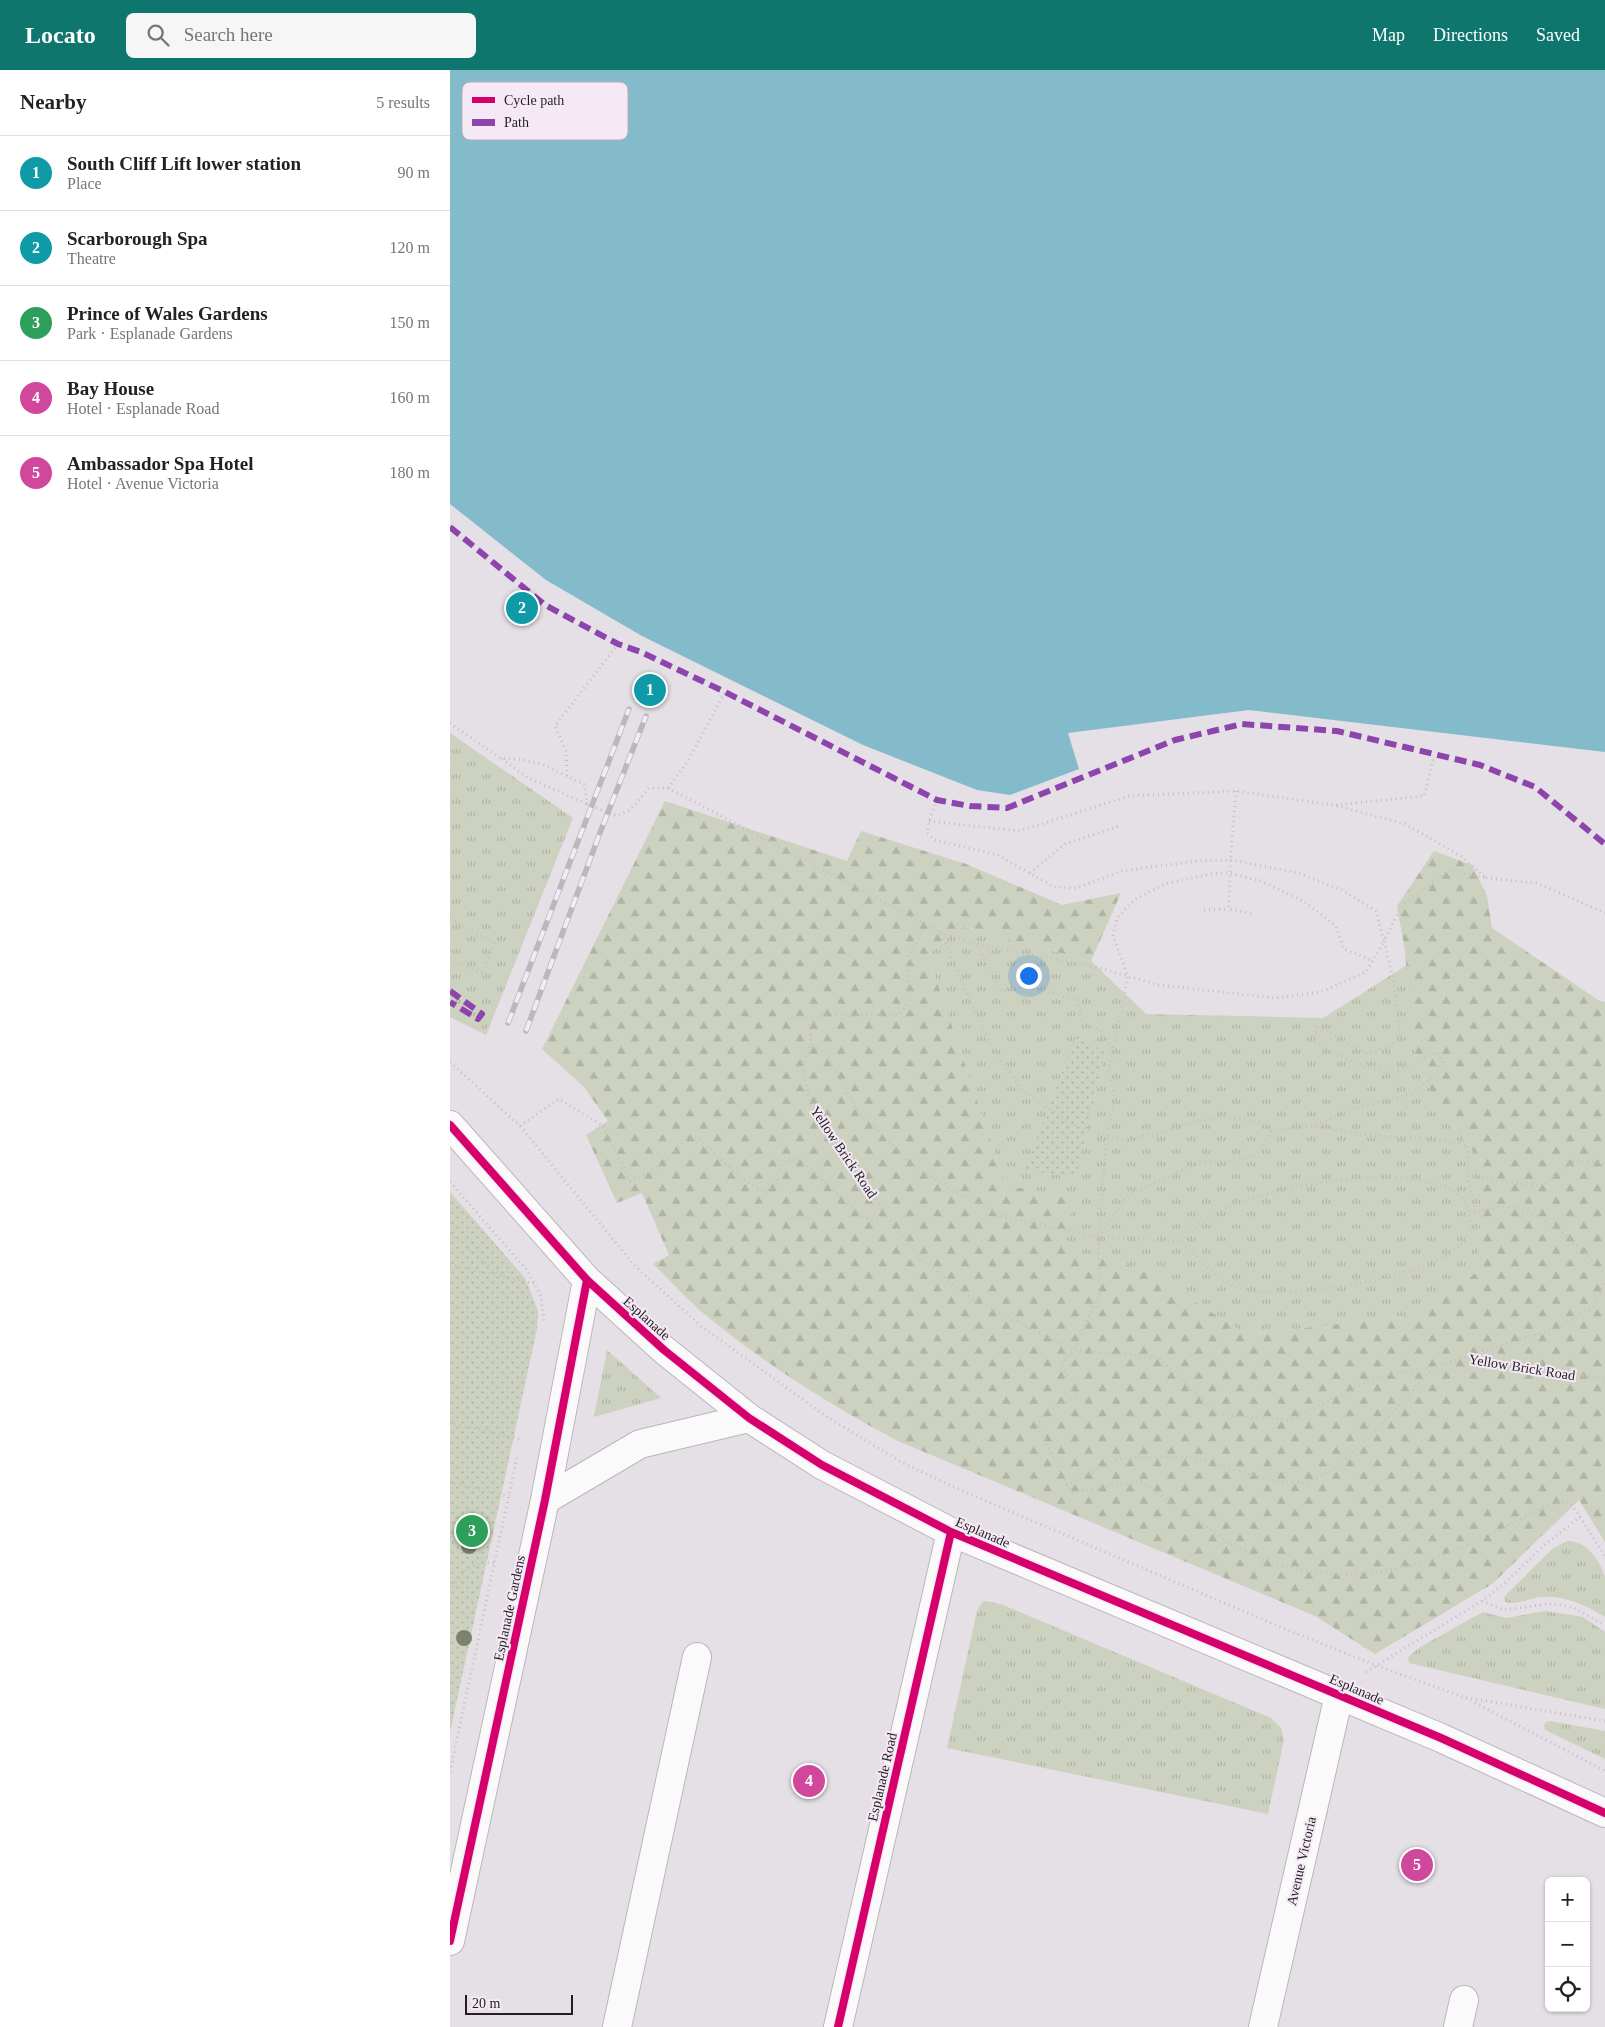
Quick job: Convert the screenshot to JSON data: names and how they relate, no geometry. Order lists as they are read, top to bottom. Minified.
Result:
{"streets":{"street":["Esplanade","Esplanade Gardens","Esplanade Road","Avenue Victoria"],"path":["Yellow Brick Road"]},"crossings":[["Esplanade","Esplanade Gardens"],["Esplanade","Esplanade Road"],["Esplanade","Avenue Victoria"]],"legend":["Cycle path","Path"],"scale_bar":"20 m","page":{"header":"Locato","search":"Search here","nav":["Map","Directions","Saved"],"heading":["Nearby","5 results"],"list":[{"mark":"1","name":"South Cliff Lift lower station","note":"Place","value":"90 m"},{"mark":"2","name":"Scarborough Spa","note":"Theatre","value":"120 m"},{"mark":"3","name":"Prince of Wales Gardens","note":"Park · Esplanade Gardens","value":"150 m"},{"mark":"4","name":"Bay House","note":"Hotel · Esplanade Road","value":"160 m"},{"mark":"5","name":"Ambassador Spa Hotel","note":"Hotel · Avenue Victoria","value":"180 m"}],"pins":["2","1","3","4","5"],"map_buttons":["+","−"],"scale":"20 m"}}
